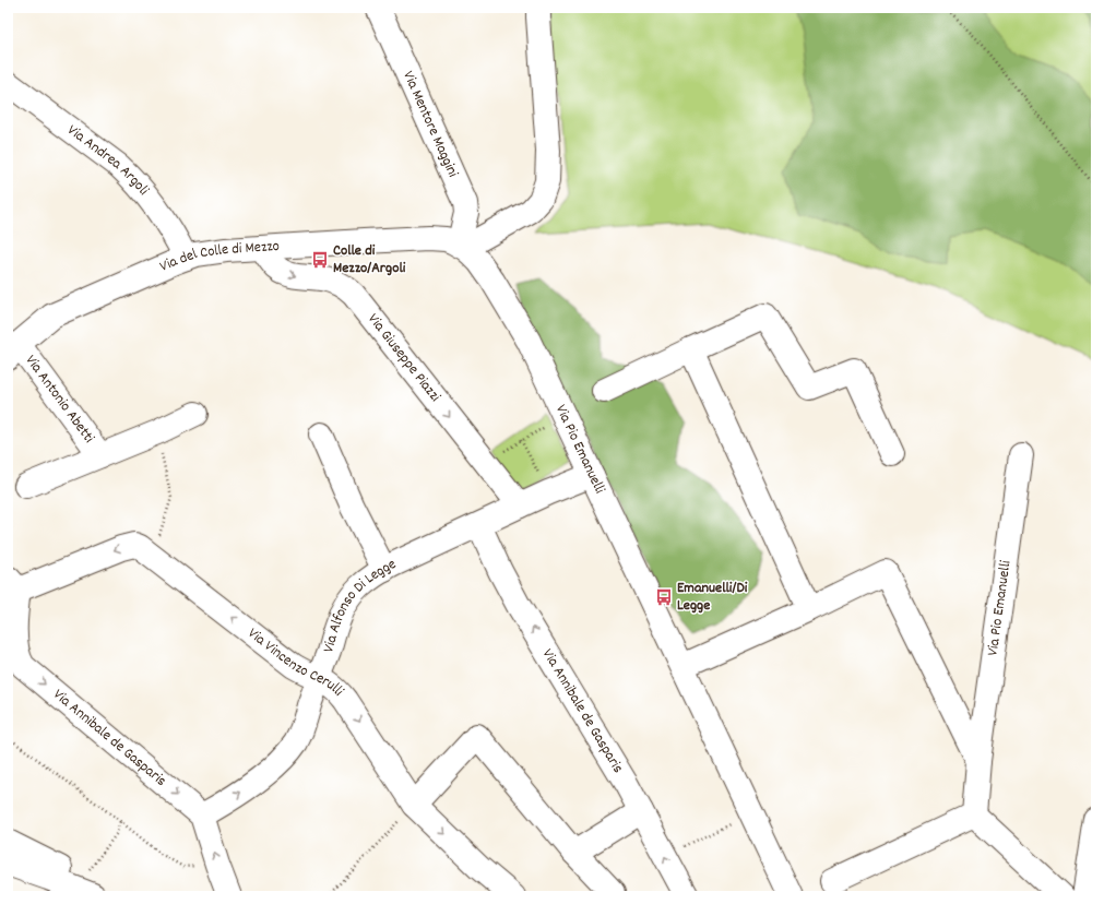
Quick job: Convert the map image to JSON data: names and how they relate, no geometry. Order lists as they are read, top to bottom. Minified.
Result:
{"streets":{"street":["Via Mentore Maggini","Via Andrea Argoli","Via del Colle di Mezzo","Via Giuseppe Piazzi","Via Antonio Abetti","Via Pio Emanuelli","Via Alfonso Di Legge","Via Vincenzo Cerulli","Via Annibale de Gasparis"]},"crossings":[["Via Mentore Maggini","Via del Colle di Mezzo"],["Via Mentore Maggini","Via Pio Emanuelli"],["Via Andrea Argoli","Via del Colle di Mezzo"],["Via del Colle di Mezzo","Via Giuseppe Piazzi"],["Via del Colle di Mezzo","Via Antonio Abetti"],["Via del Colle di Mezzo","Via Pio Emanuelli"],["Via Giuseppe Piazzi","Via Alfonso Di Legge"],["Via Pio Emanuelli","Via Alfonso Di Legge"],["Via Alfonso Di Legge","Via Vincenzo Cerulli"],["Via Alfonso Di Legge","Via Annibale de Gasparis"],["Via Vincenzo Cerulli","Via Annibale de Gasparis"]],"places":{"bus stop":["Colle di Mezzo/Argoli","Emanuelli/Di Legge"]}}
